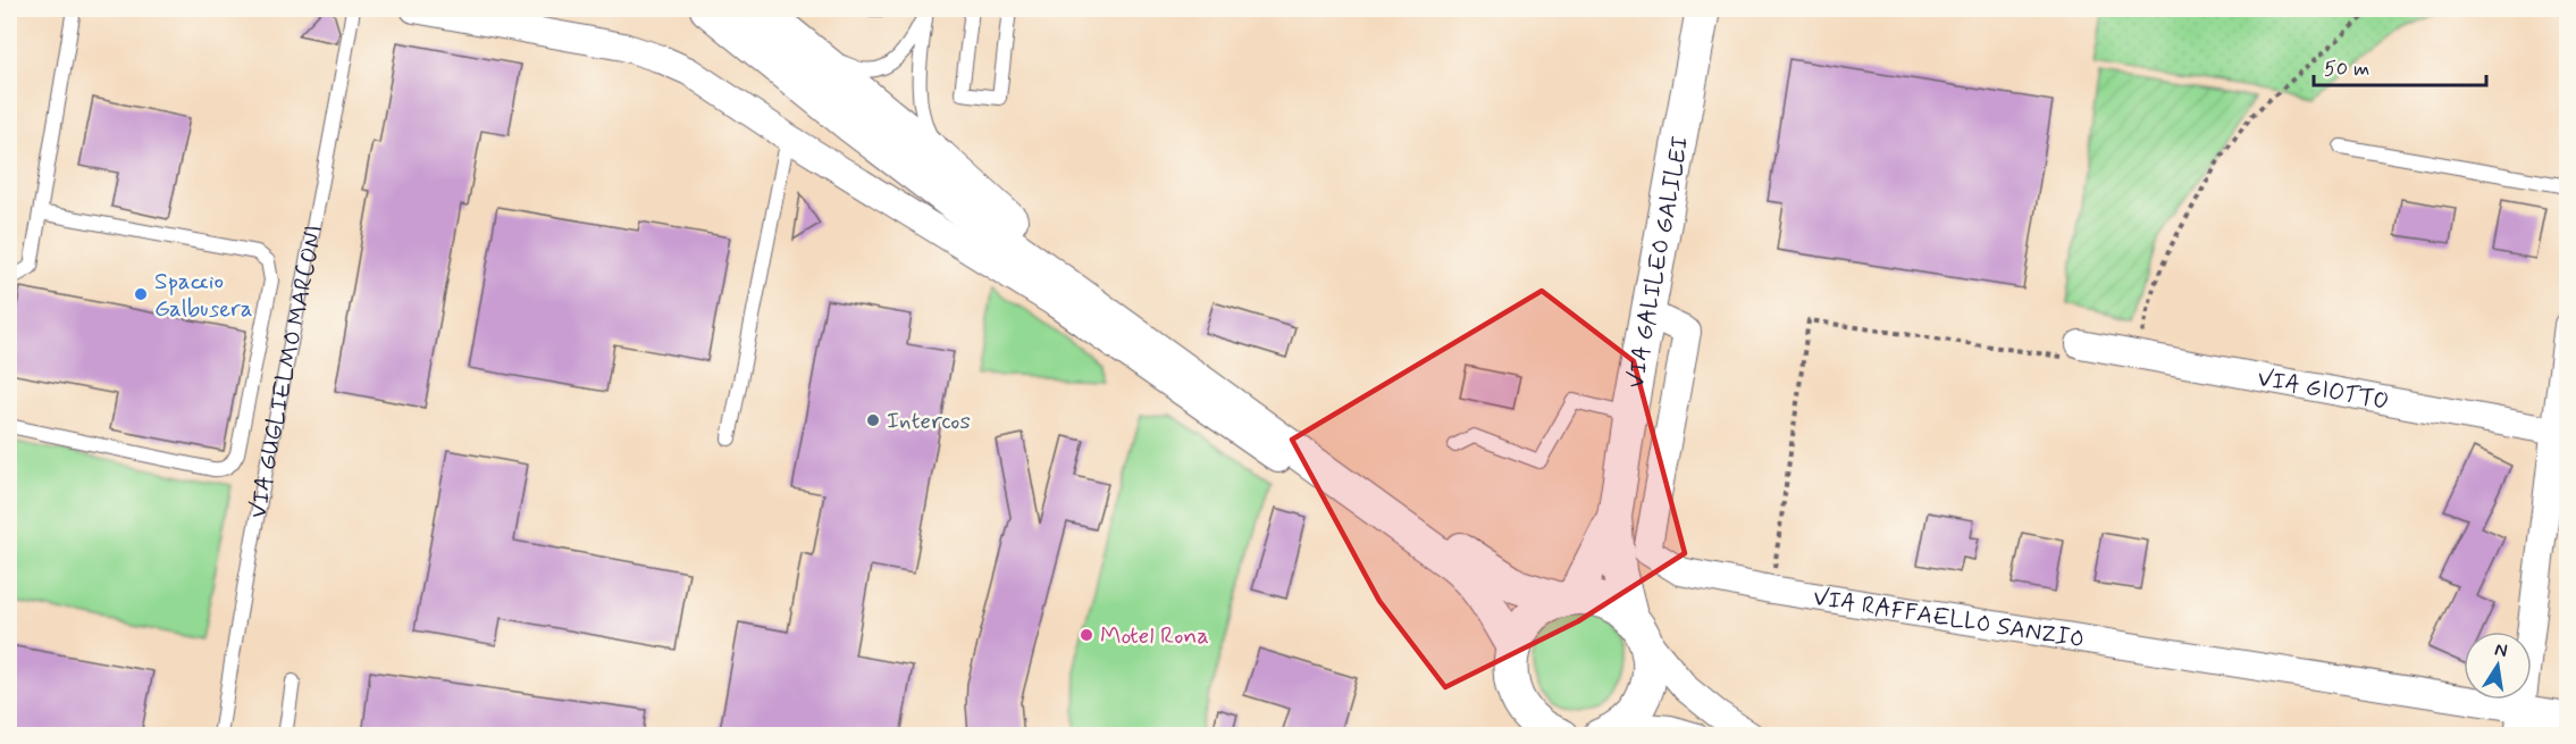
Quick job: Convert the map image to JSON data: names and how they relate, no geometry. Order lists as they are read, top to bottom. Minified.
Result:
{"streets":{"street":["VIA GALILEO GALILEI","VIA GIOTTO","VIA RAFFAELLO SANZIO"],"lane":["VIA GUGLIELMO MARCONI"]},"crossings":[["VIA GALILEO GALILEI","VIA RAFFAELLO SANZIO"]],"places":["Spaccio Galbusera","Intercos","Motel Rona"],"scale_bar":"50 m","north":"top"}
